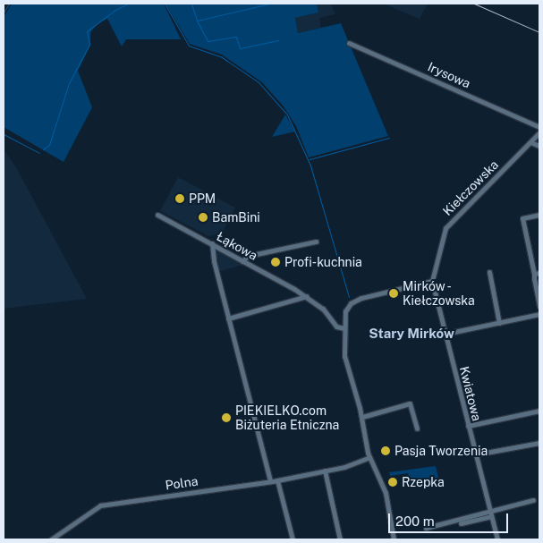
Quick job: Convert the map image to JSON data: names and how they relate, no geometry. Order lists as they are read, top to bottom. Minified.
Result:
{"streets":{"street":["Irysowa","Kiełczowska","Łąkowa","Kwiatowa","Polna"]},"crossings":[["Kiełczowska","Kwiatowa"]],"districts":["Stary Mirków"],"places":["PPM","BamBini","Profi-kuchnia","Mirków - Kiełczowska","PIEKIELKO.com Biżuteria Etniczna","Pasja Tworzenia","Rzepka"],"scale_bar":"200 m"}
